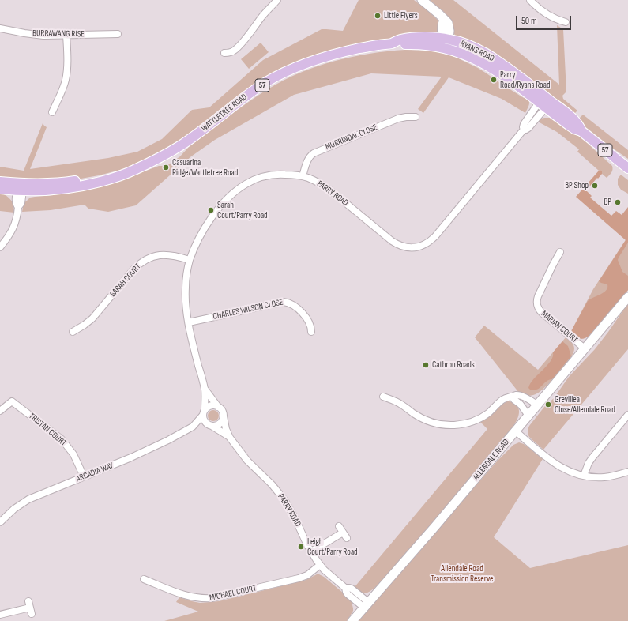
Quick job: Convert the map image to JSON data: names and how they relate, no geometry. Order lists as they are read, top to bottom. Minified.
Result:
{"streets":{"main road":["RYANS ROAD","57","WATTLETREE ROAD"],"street":["BURRAWANG RISE","MURRINDAL CLOSE","PARRY ROAD","SARAH COURT","CHARLES WILSON CLOSE","MARIAN COURT","TRISTAN COURT","ALLENDALE ROAD","ARCADIA WAY","MICHAEL COURT"]},"crossings":[["RYANS ROAD","WATTLETREE ROAD"],["RYANS ROAD","PARRY ROAD"],["MURRINDAL CLOSE","PARRY ROAD"],["PARRY ROAD","SARAH COURT"],["PARRY ROAD","CHARLES WILSON CLOSE"],["PARRY ROAD","ALLENDALE ROAD"],["PARRY ROAD","ARCADIA WAY"],["PARRY ROAD","MICHAEL COURT"],["MARIAN COURT","ALLENDALE ROAD"],["TRISTAN COURT","ARCADIA WAY"]],"parks":["Allendale Road Transmission Reserve"],"places":["Little Flyers","Parry Road/Ryans Road","Casuarina Ridge/Wattletree Road","BP Shop","BP","Sarah Court/Parry Road","Cathron Roads","Grevillea Close/Allendale Road","Leigh Court/Parry Road"],"scale_bar":"50 m"}
